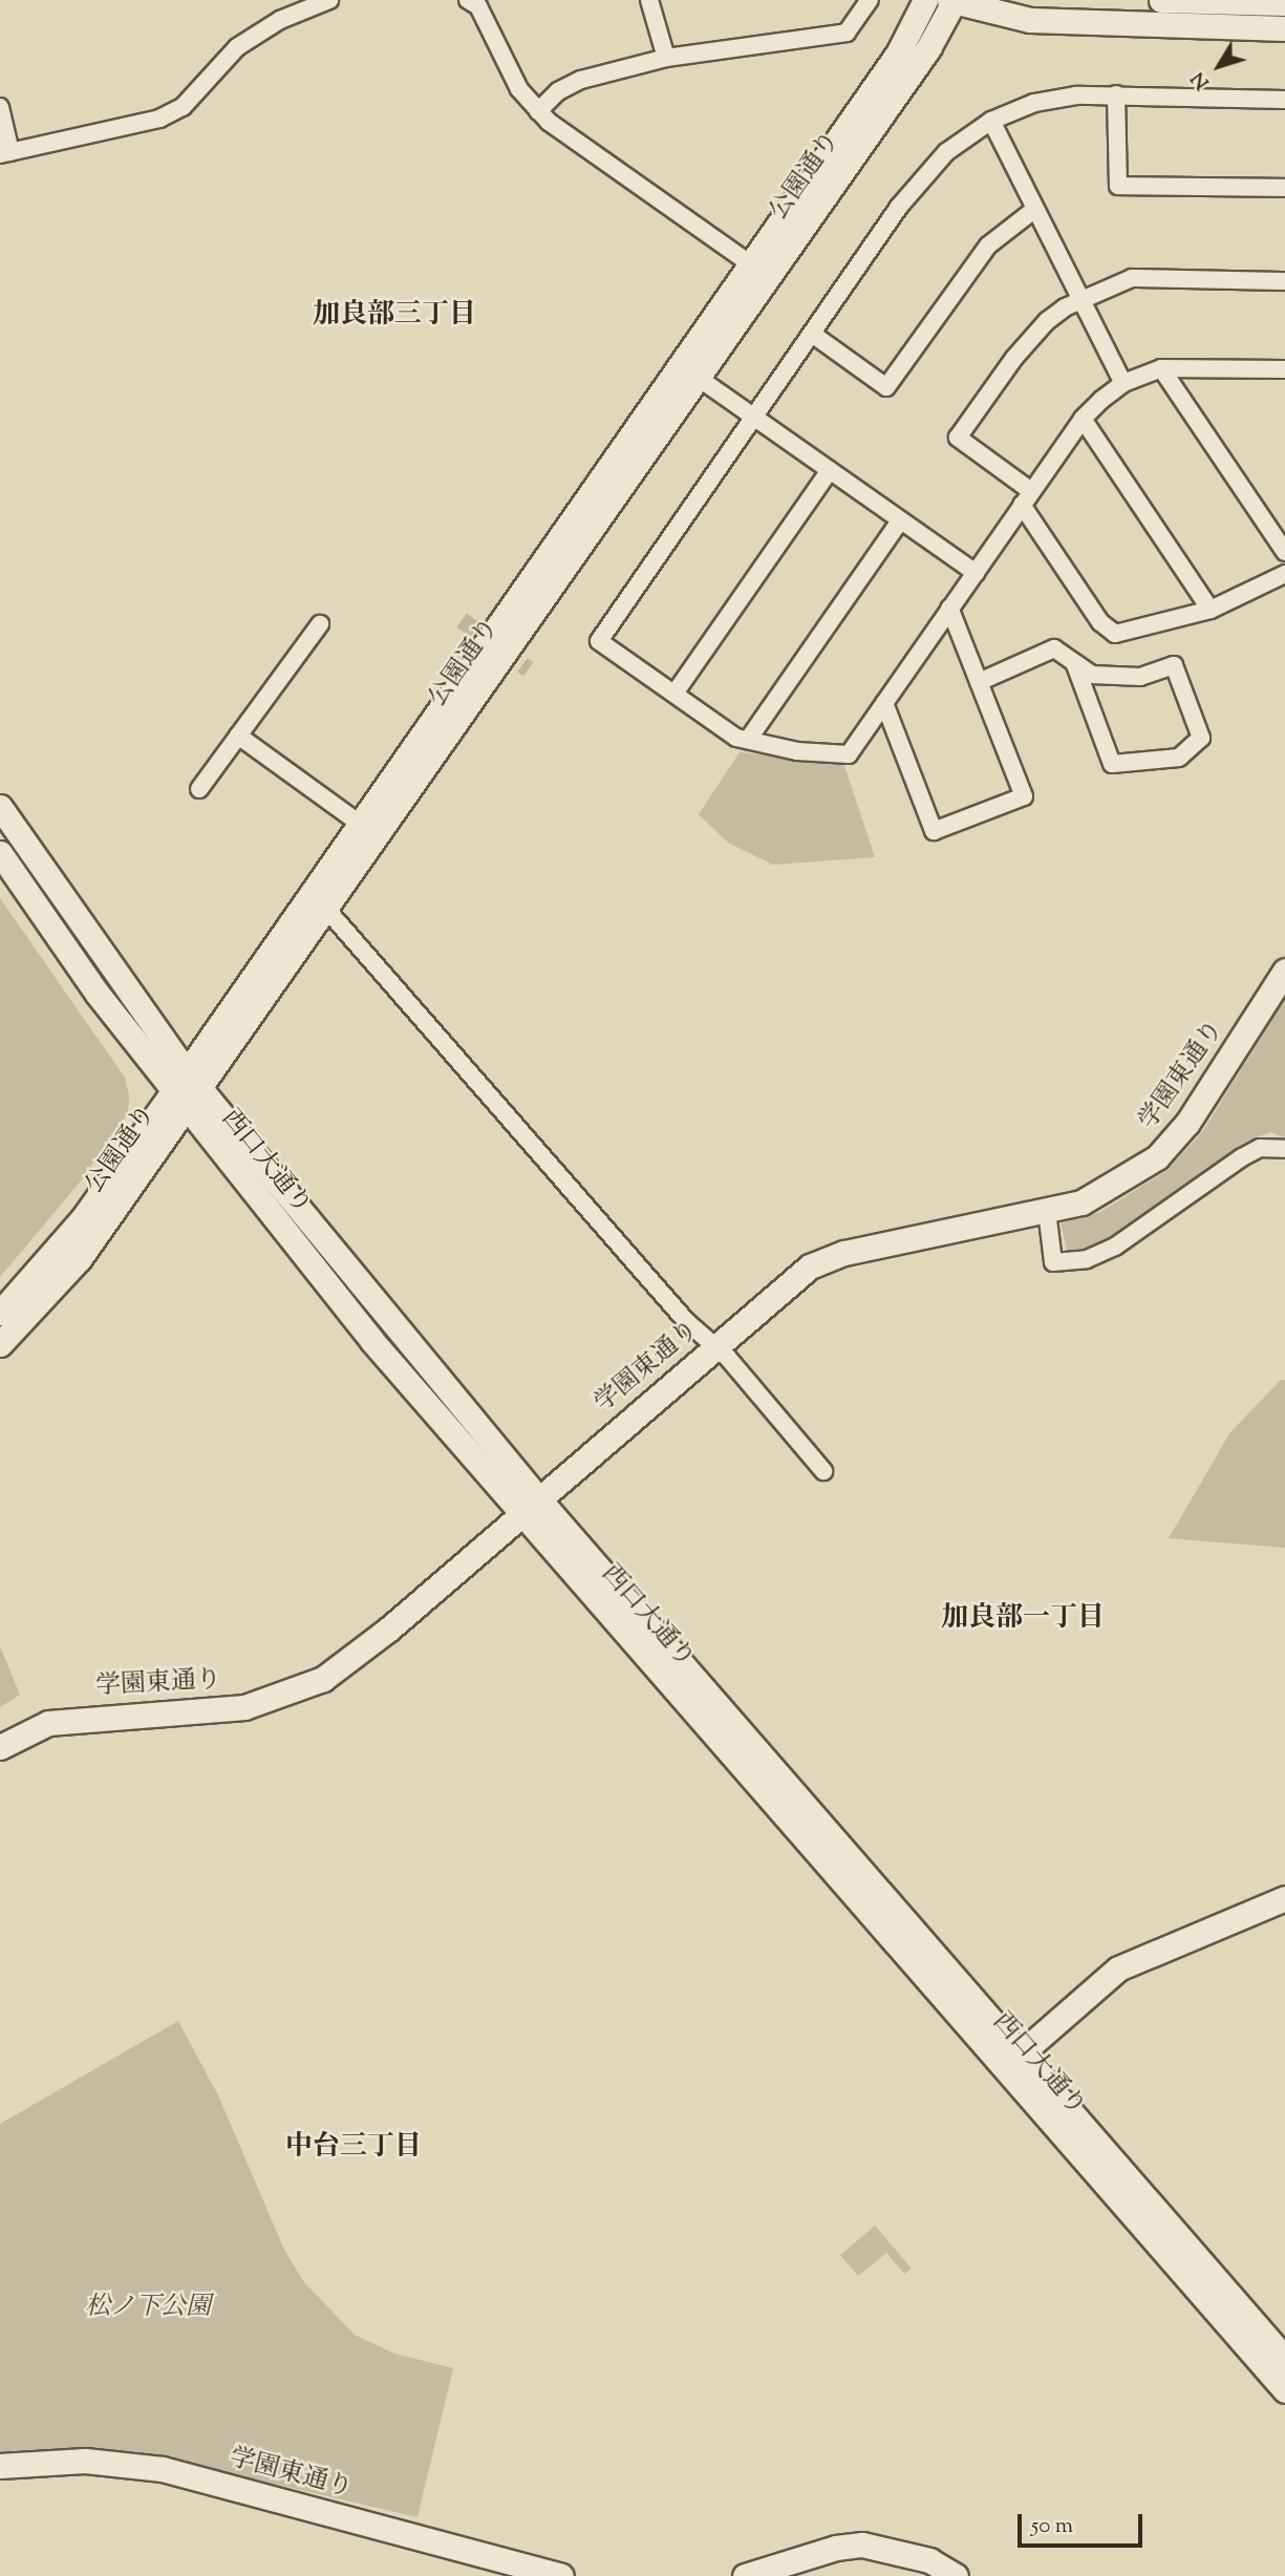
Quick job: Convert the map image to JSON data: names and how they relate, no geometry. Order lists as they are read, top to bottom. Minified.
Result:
{"streets":{"street":["公園通り","学園東通り","西口大通り"]},"crossings":[["公園通り","西口大通り"],["学園東通り","西口大通り"]],"districts":["加良部三丁目","加良部一丁目","中台三丁目"],"parks":["松ノ下公園"],"scale_bar":"50 m","north":"bottom left"}
